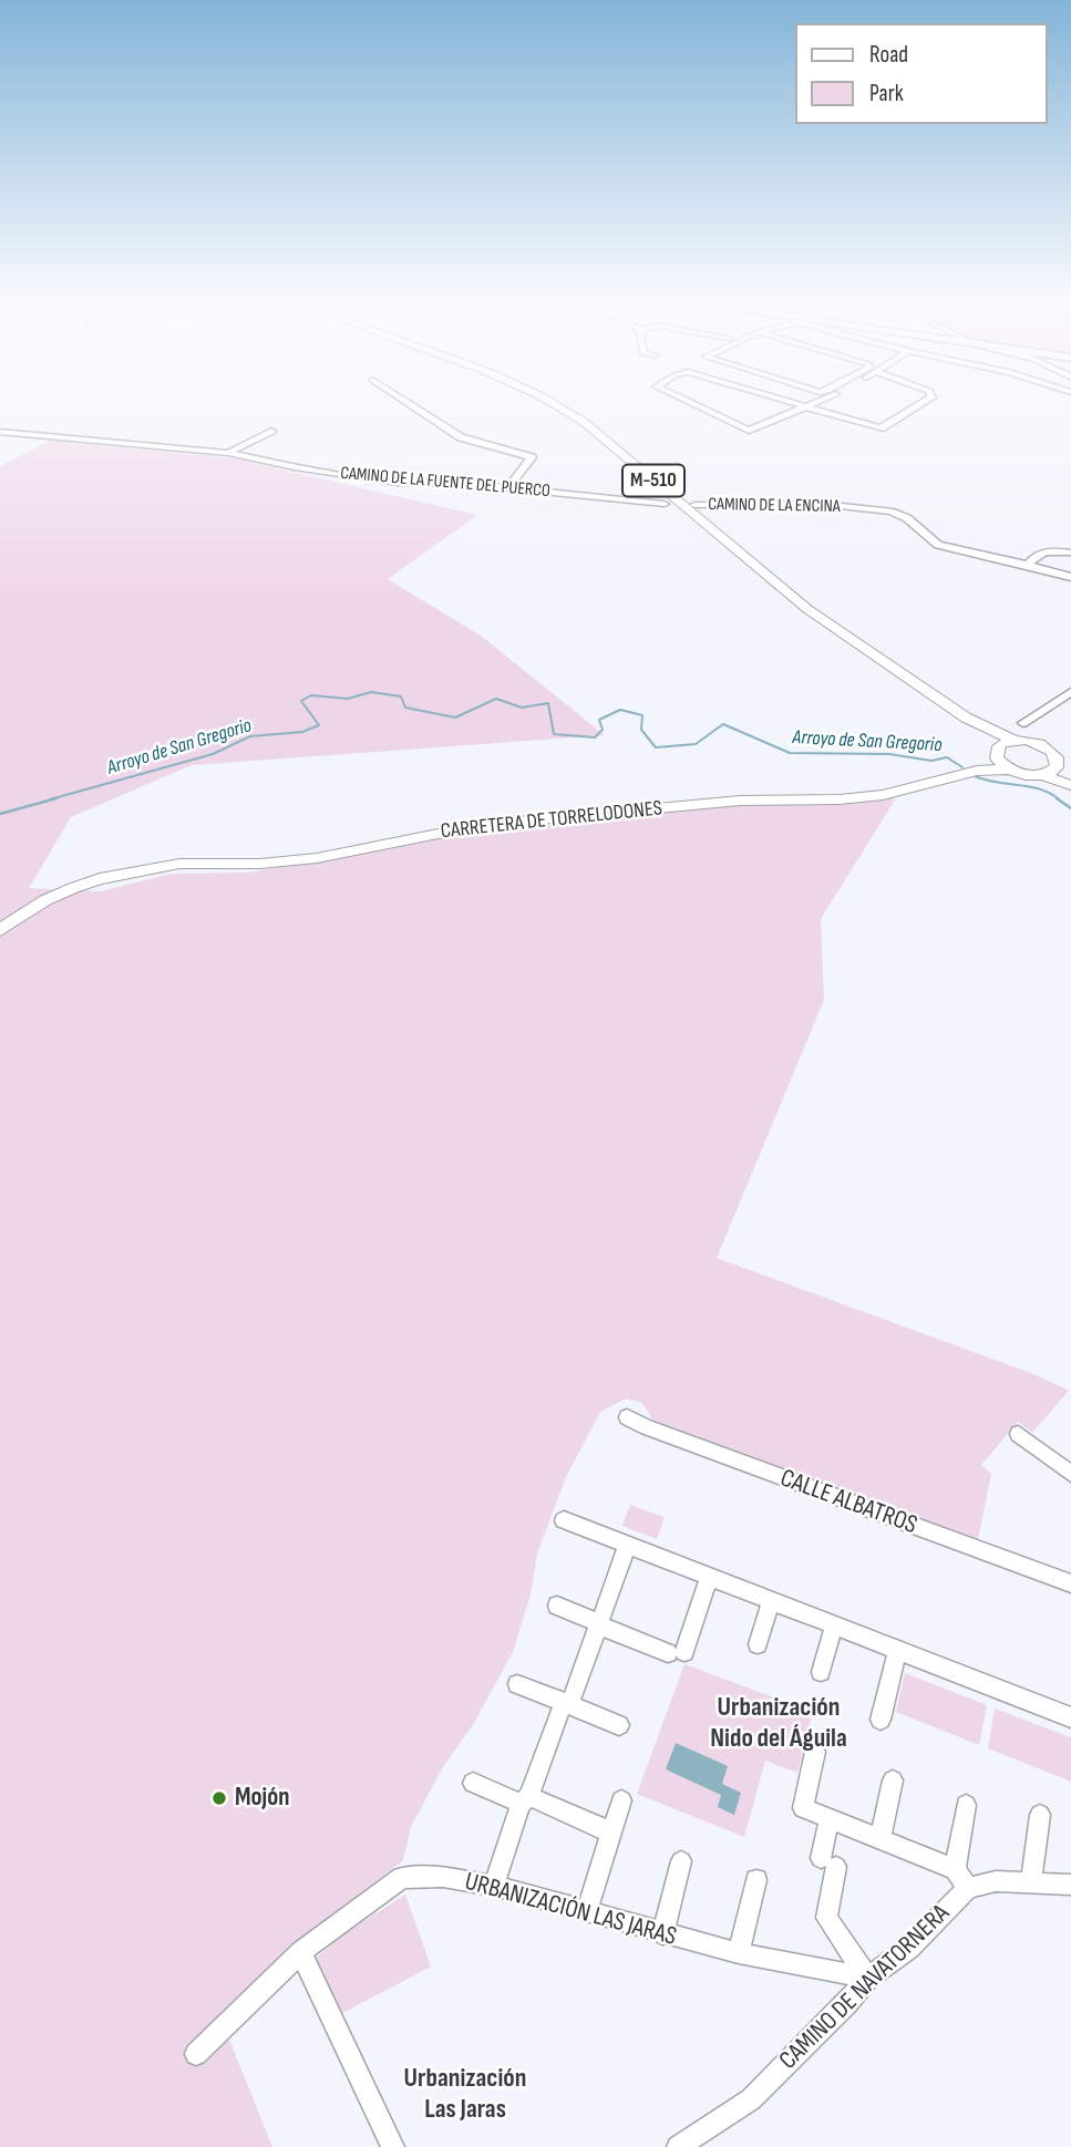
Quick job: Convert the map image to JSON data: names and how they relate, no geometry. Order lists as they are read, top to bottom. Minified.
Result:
{"streets":{"main road":["M-510","CARRETERA DE TORRELODONES"],"street":["CAMINO DE LA FUENTE DEL PUERCO","CAMINO DE LA ENCINA","CALLE ALBATROS","URBANIZACIÓN LAS JARAS","CAMINO DE NAVATORNERA"]},"crossings":[["M-510","CARRETERA DE TORRELODONES"],["URBANIZACIÓN LAS JARAS","CAMINO DE NAVATORNERA"]],"districts":["Urbanización Nido del Águila","Urbanización Las Jaras"],"water":["Arroyo de San Gregorio"],"places":["Mojón"],"legend":["Road","Park"]}
